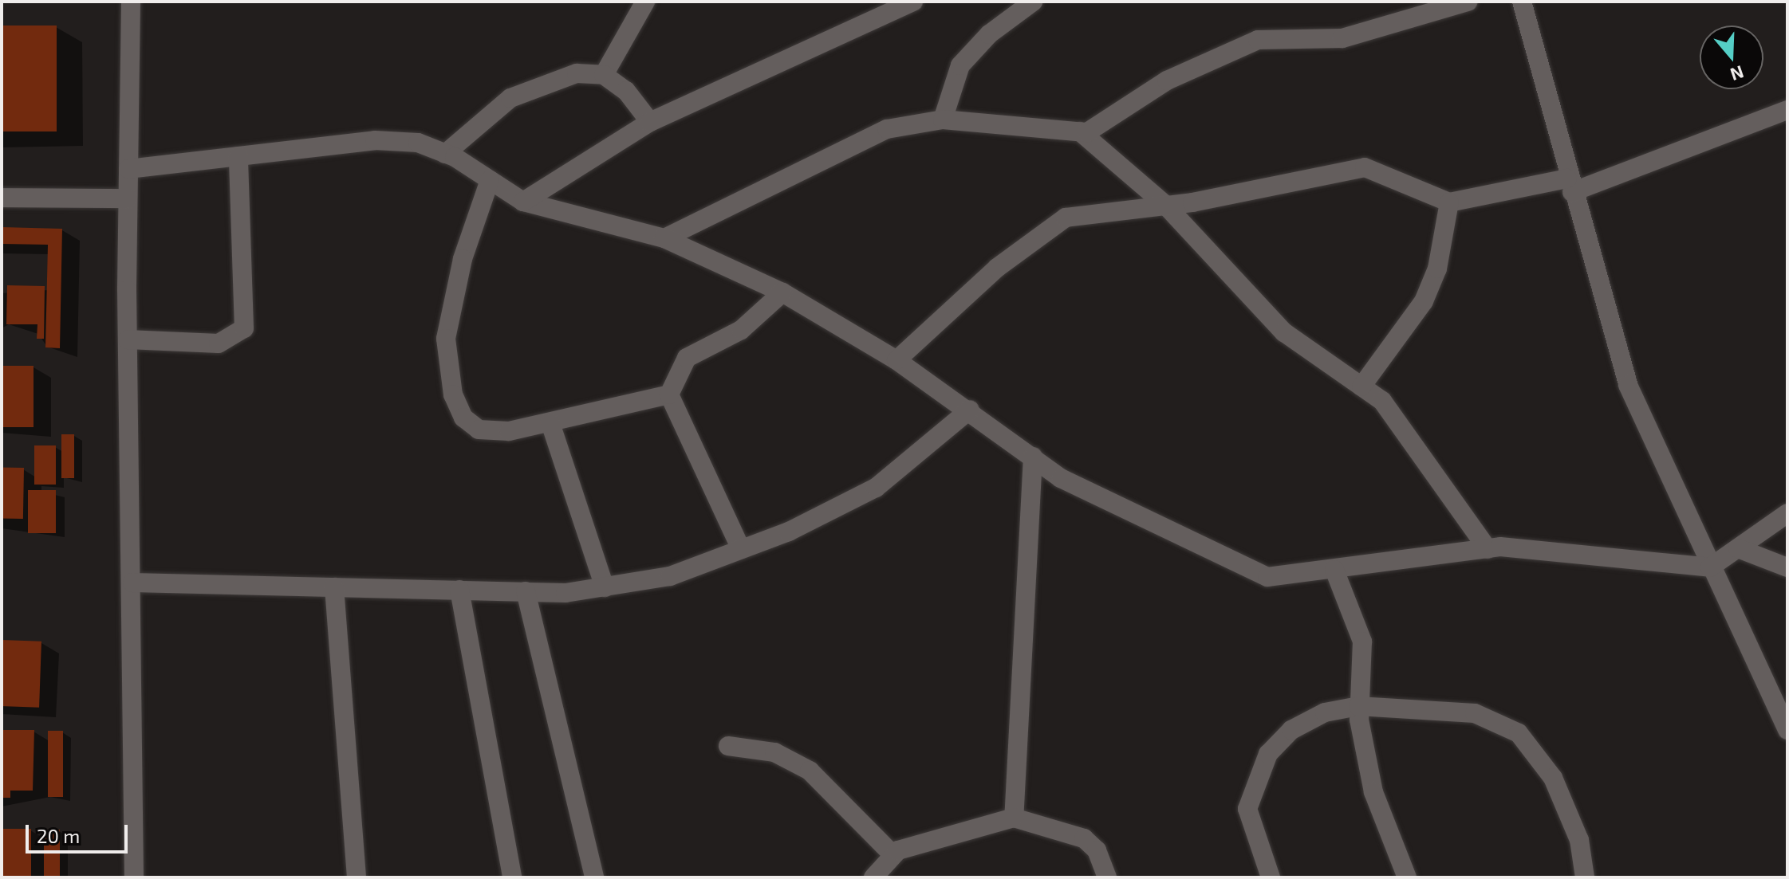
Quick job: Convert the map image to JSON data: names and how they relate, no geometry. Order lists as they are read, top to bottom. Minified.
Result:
{"scale_bar":"20 m","north":"bottom"}
